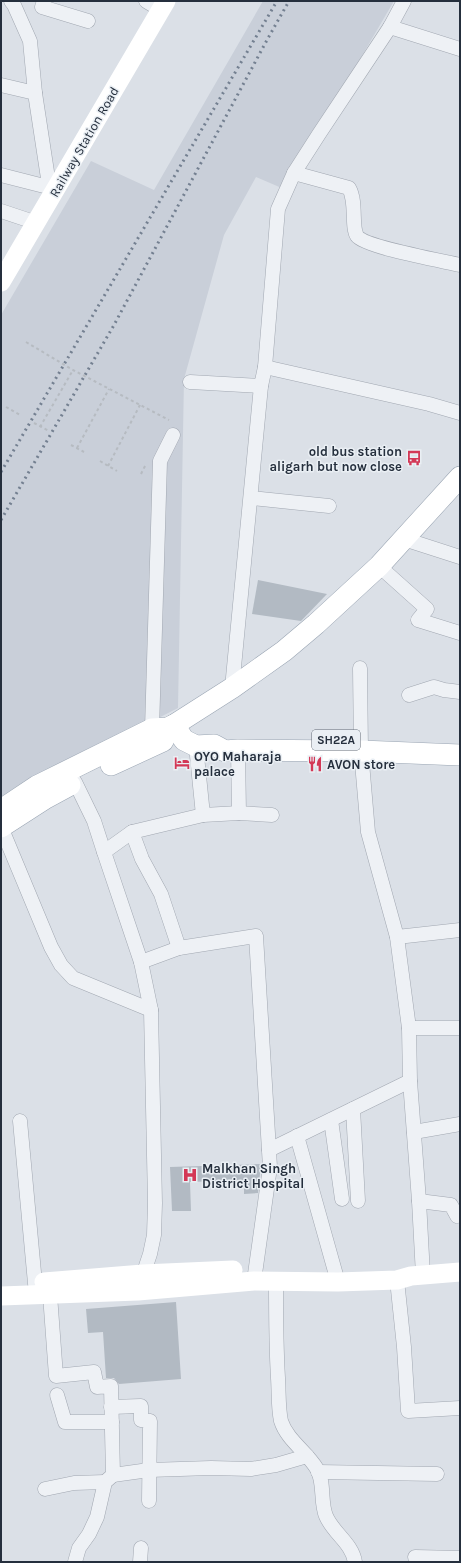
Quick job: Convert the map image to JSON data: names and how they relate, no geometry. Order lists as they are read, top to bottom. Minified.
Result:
{"streets":{"main road":["SH22A"],"street":["Railway Station Road"]},"places":{"bus stop":["old bus station aligarh but now close"],"hotel":["OYO Maharaja palace"],"restaurant":["AVON store"],"hospital":["Malkhan Singh District Hospital"]}}
